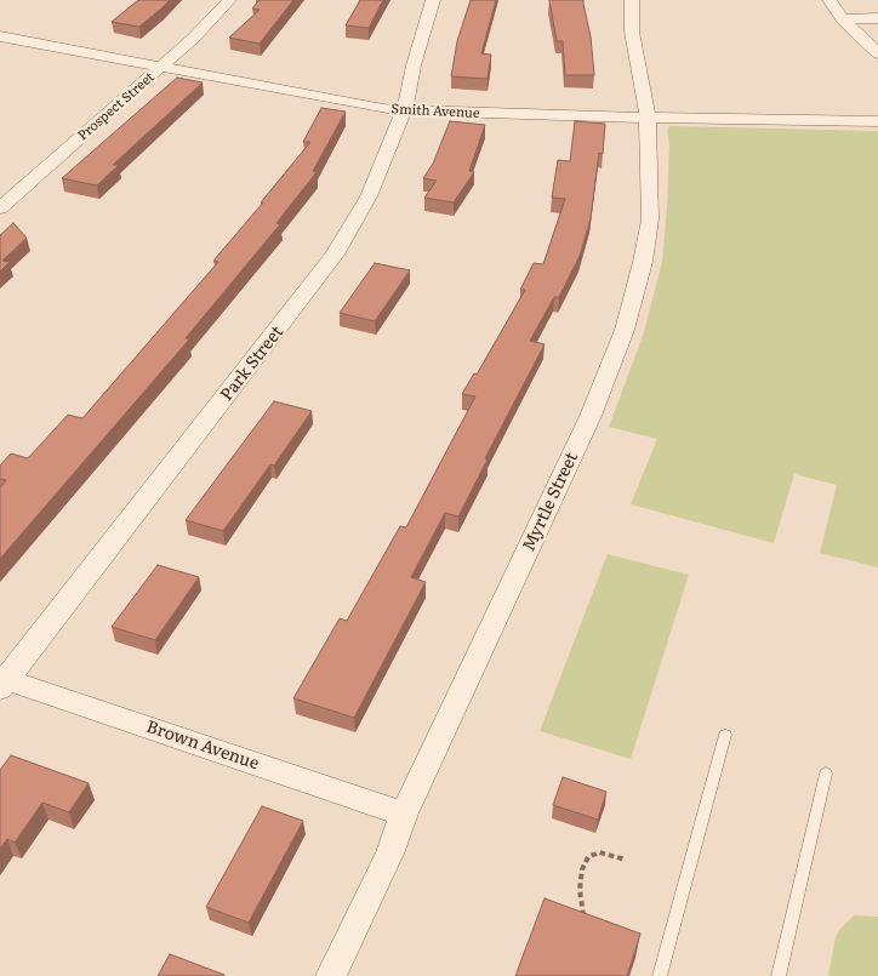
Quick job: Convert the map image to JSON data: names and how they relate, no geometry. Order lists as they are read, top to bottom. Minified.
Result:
{"streets":{"street":["Prospect Street","Smith Avenue","Park Street","Myrtle Street","Brown Avenue"]},"crossings":[["Prospect Street","Smith Avenue"],["Smith Avenue","Park Street"],["Smith Avenue","Myrtle Street"],["Park Street","Brown Avenue"],["Myrtle Street","Brown Avenue"]]}
